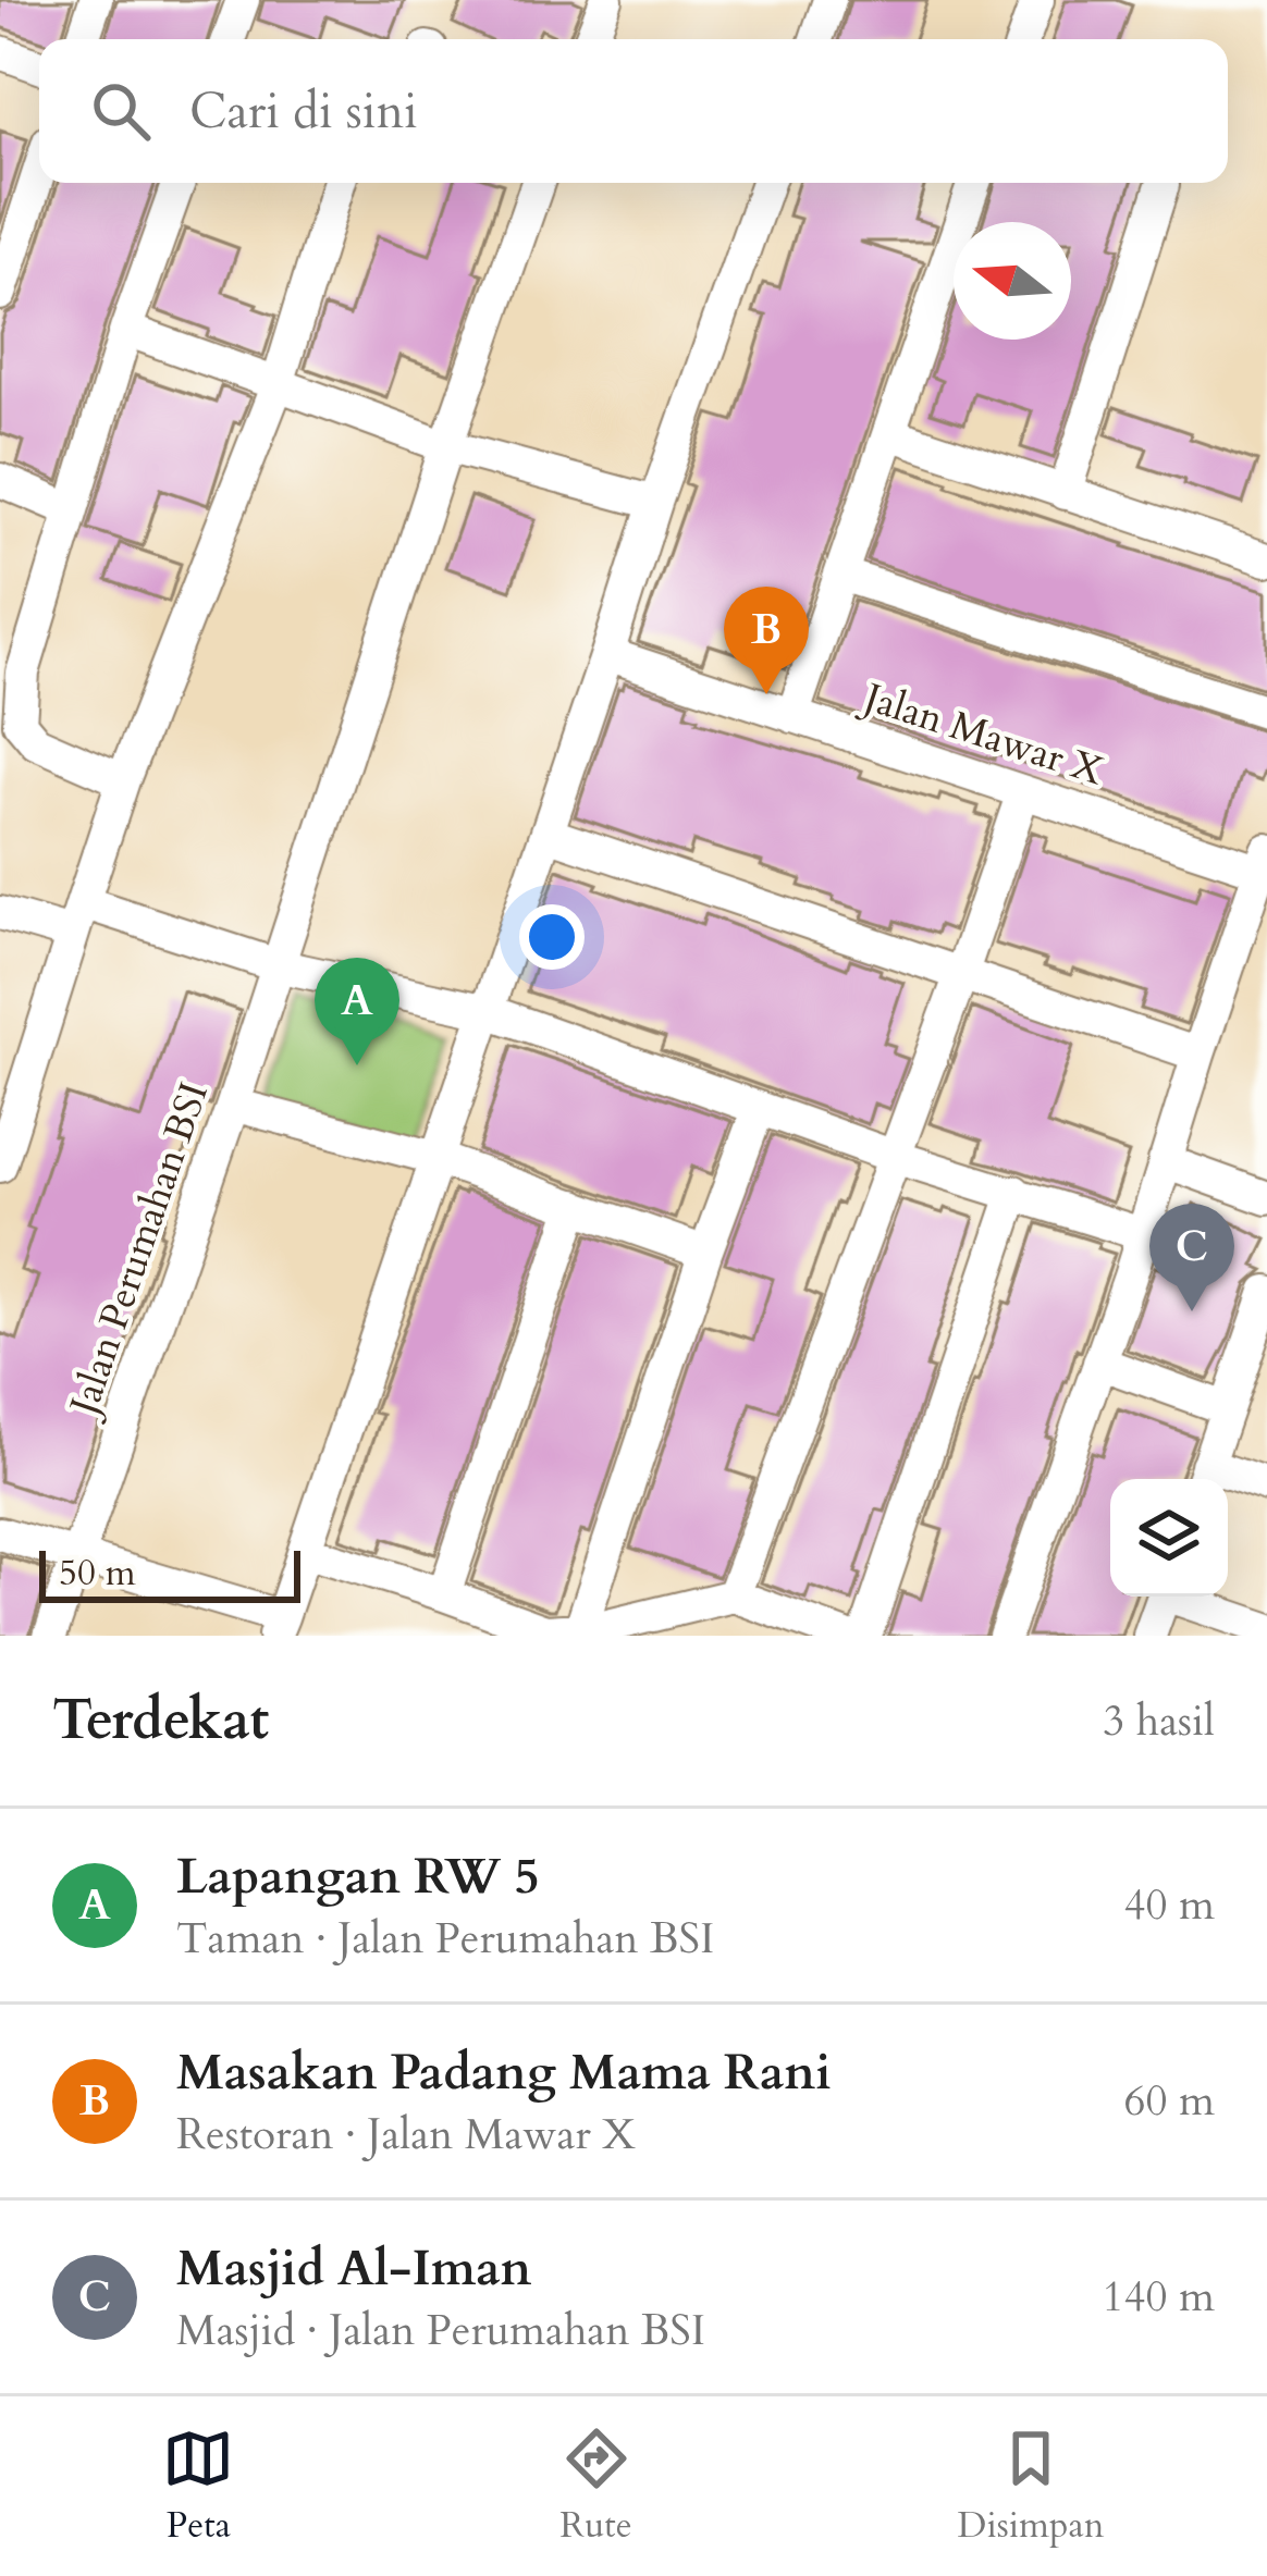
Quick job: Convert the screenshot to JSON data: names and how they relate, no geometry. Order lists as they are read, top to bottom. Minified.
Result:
{"streets":{"street":["Jalan Mawar X","Jalan Perumahan BSI"]},"scale_bar":"50 m","north":"left","page":{"search":"Cari di sini","pins":["B","A","C"],"scale":"50 m","heading":["Terdekat","3 hasil"],"list":[{"mark":"A","name":"Lapangan RW 5","note":"Taman · Jalan Perumahan BSI","value":"40 m"},{"mark":"B","name":"Masakan Padang Mama Rani","note":"Restoran · Jalan Mawar X","value":"60 m"},{"mark":"C","name":"Masjid Al-Iman","note":"Masjid · Jalan Perumahan BSI","value":"140 m"}],"nav":["Peta","Rute","Disimpan"]}}
